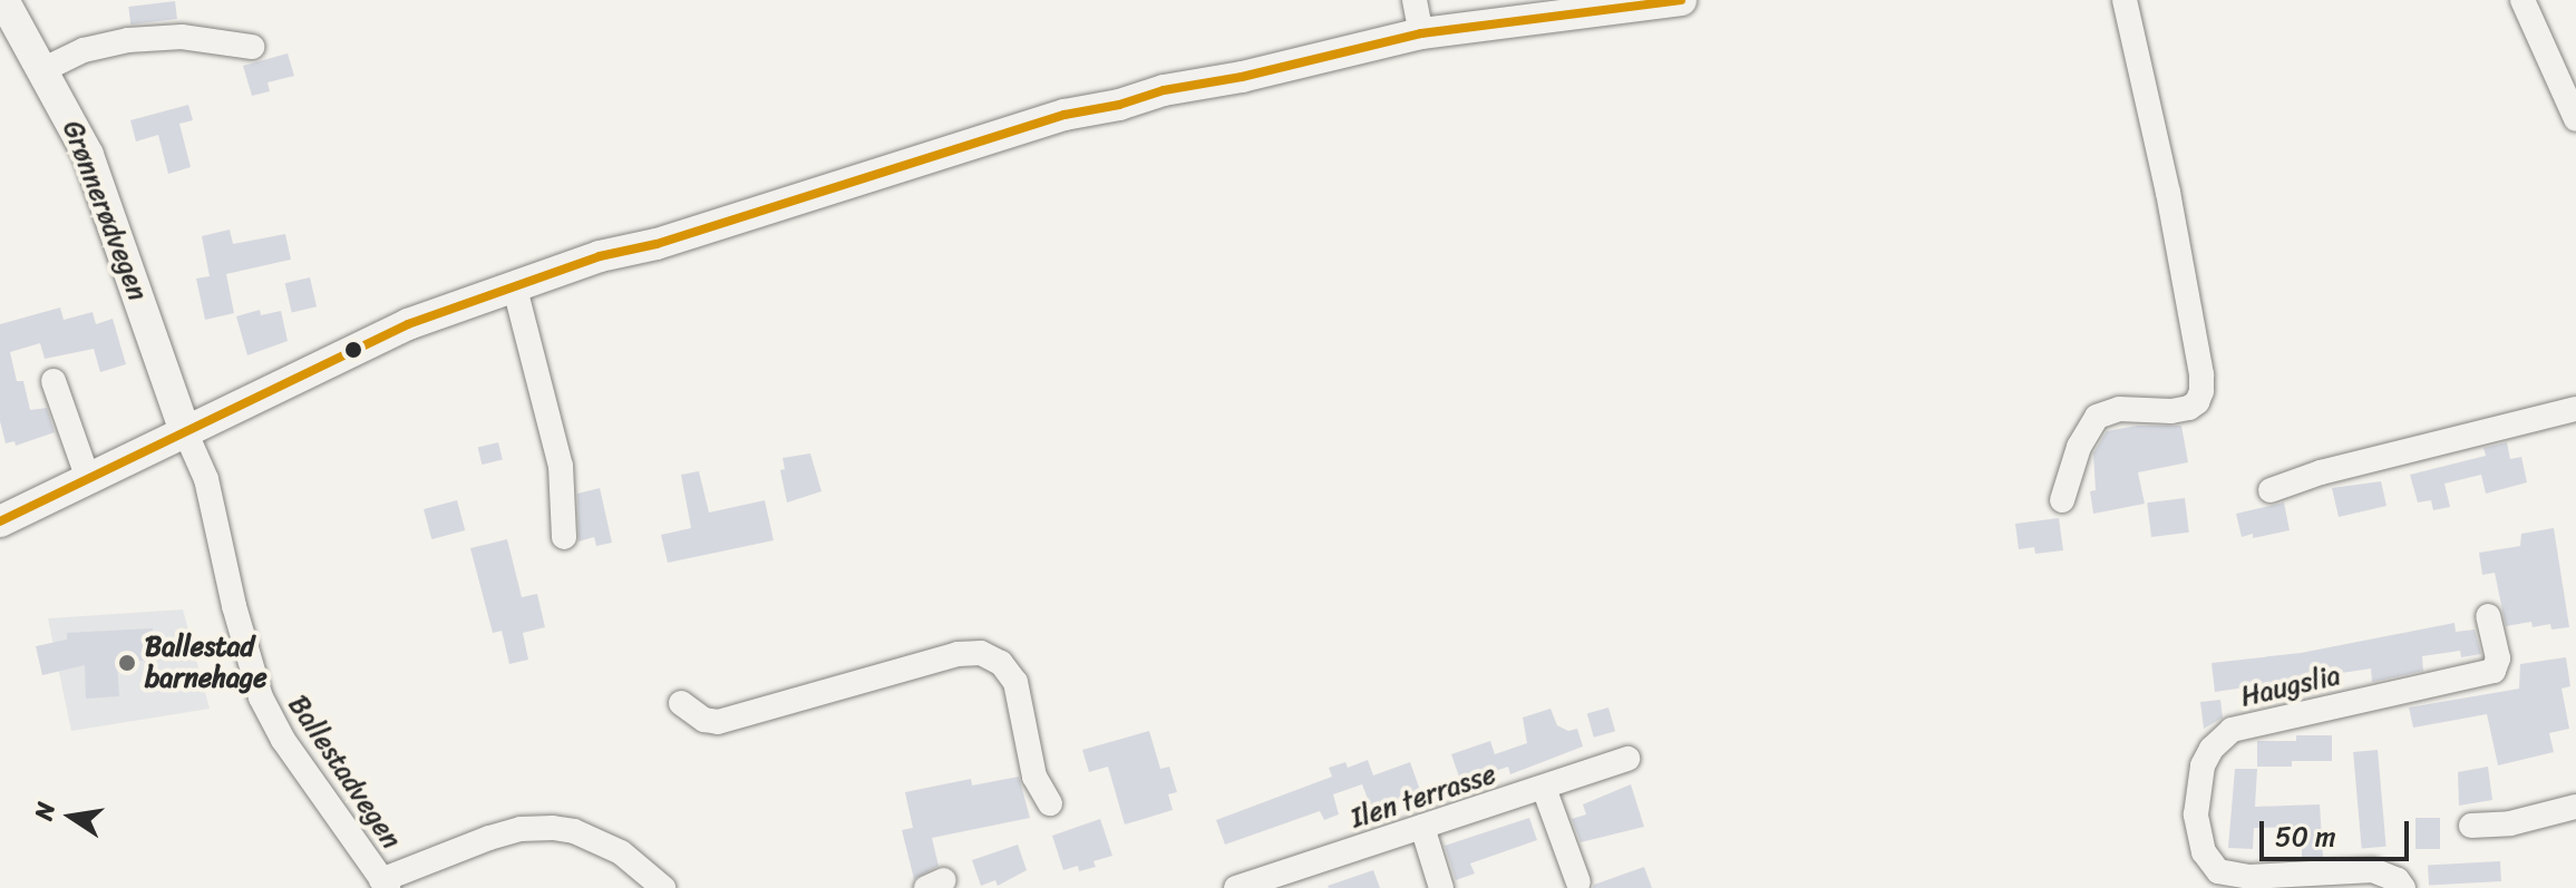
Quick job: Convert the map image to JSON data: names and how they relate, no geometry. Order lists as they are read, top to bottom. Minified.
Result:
{"streets":{"main road":["Grønnerødvegen"],"street":["Haugslia","Ballestadvegen","Ilen terrasse"]},"crossings":[["Grønnerødvegen","Ballestadvegen"]],"places":["Ballestad barnehage"],"scale_bar":"50 m","north":"left"}
